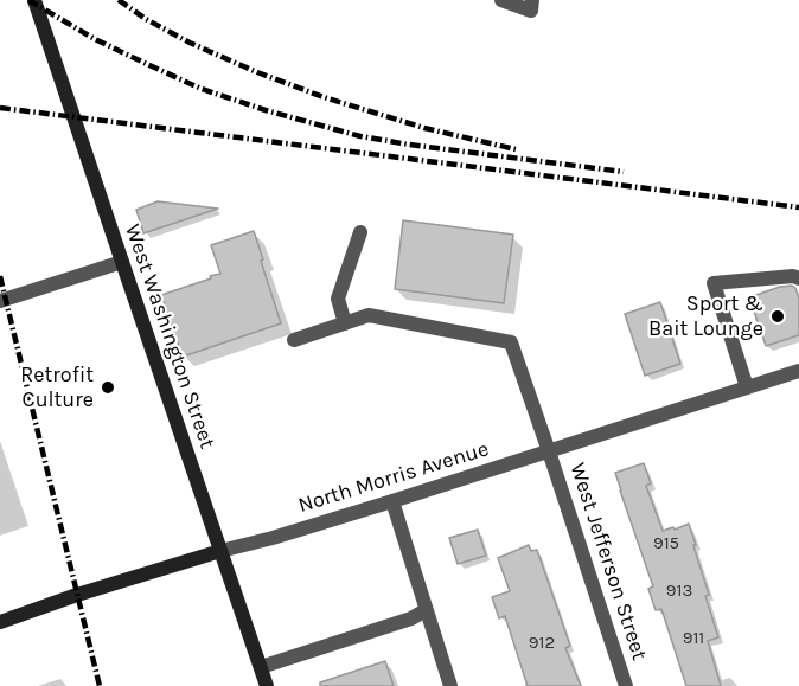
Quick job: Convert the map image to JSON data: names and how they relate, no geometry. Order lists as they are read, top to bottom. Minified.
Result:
{"streets":{"main road":["West Washington Street","North Morris Avenue"],"street":["West Jefferson Street"]},"crossings":[["West Washington Street","North Morris Avenue"],["North Morris Avenue","West Jefferson Street"]],"places":["Sport & Bait Lounge","Retrofit Culture"],"house_numbers":["915","913","911","912"]}
